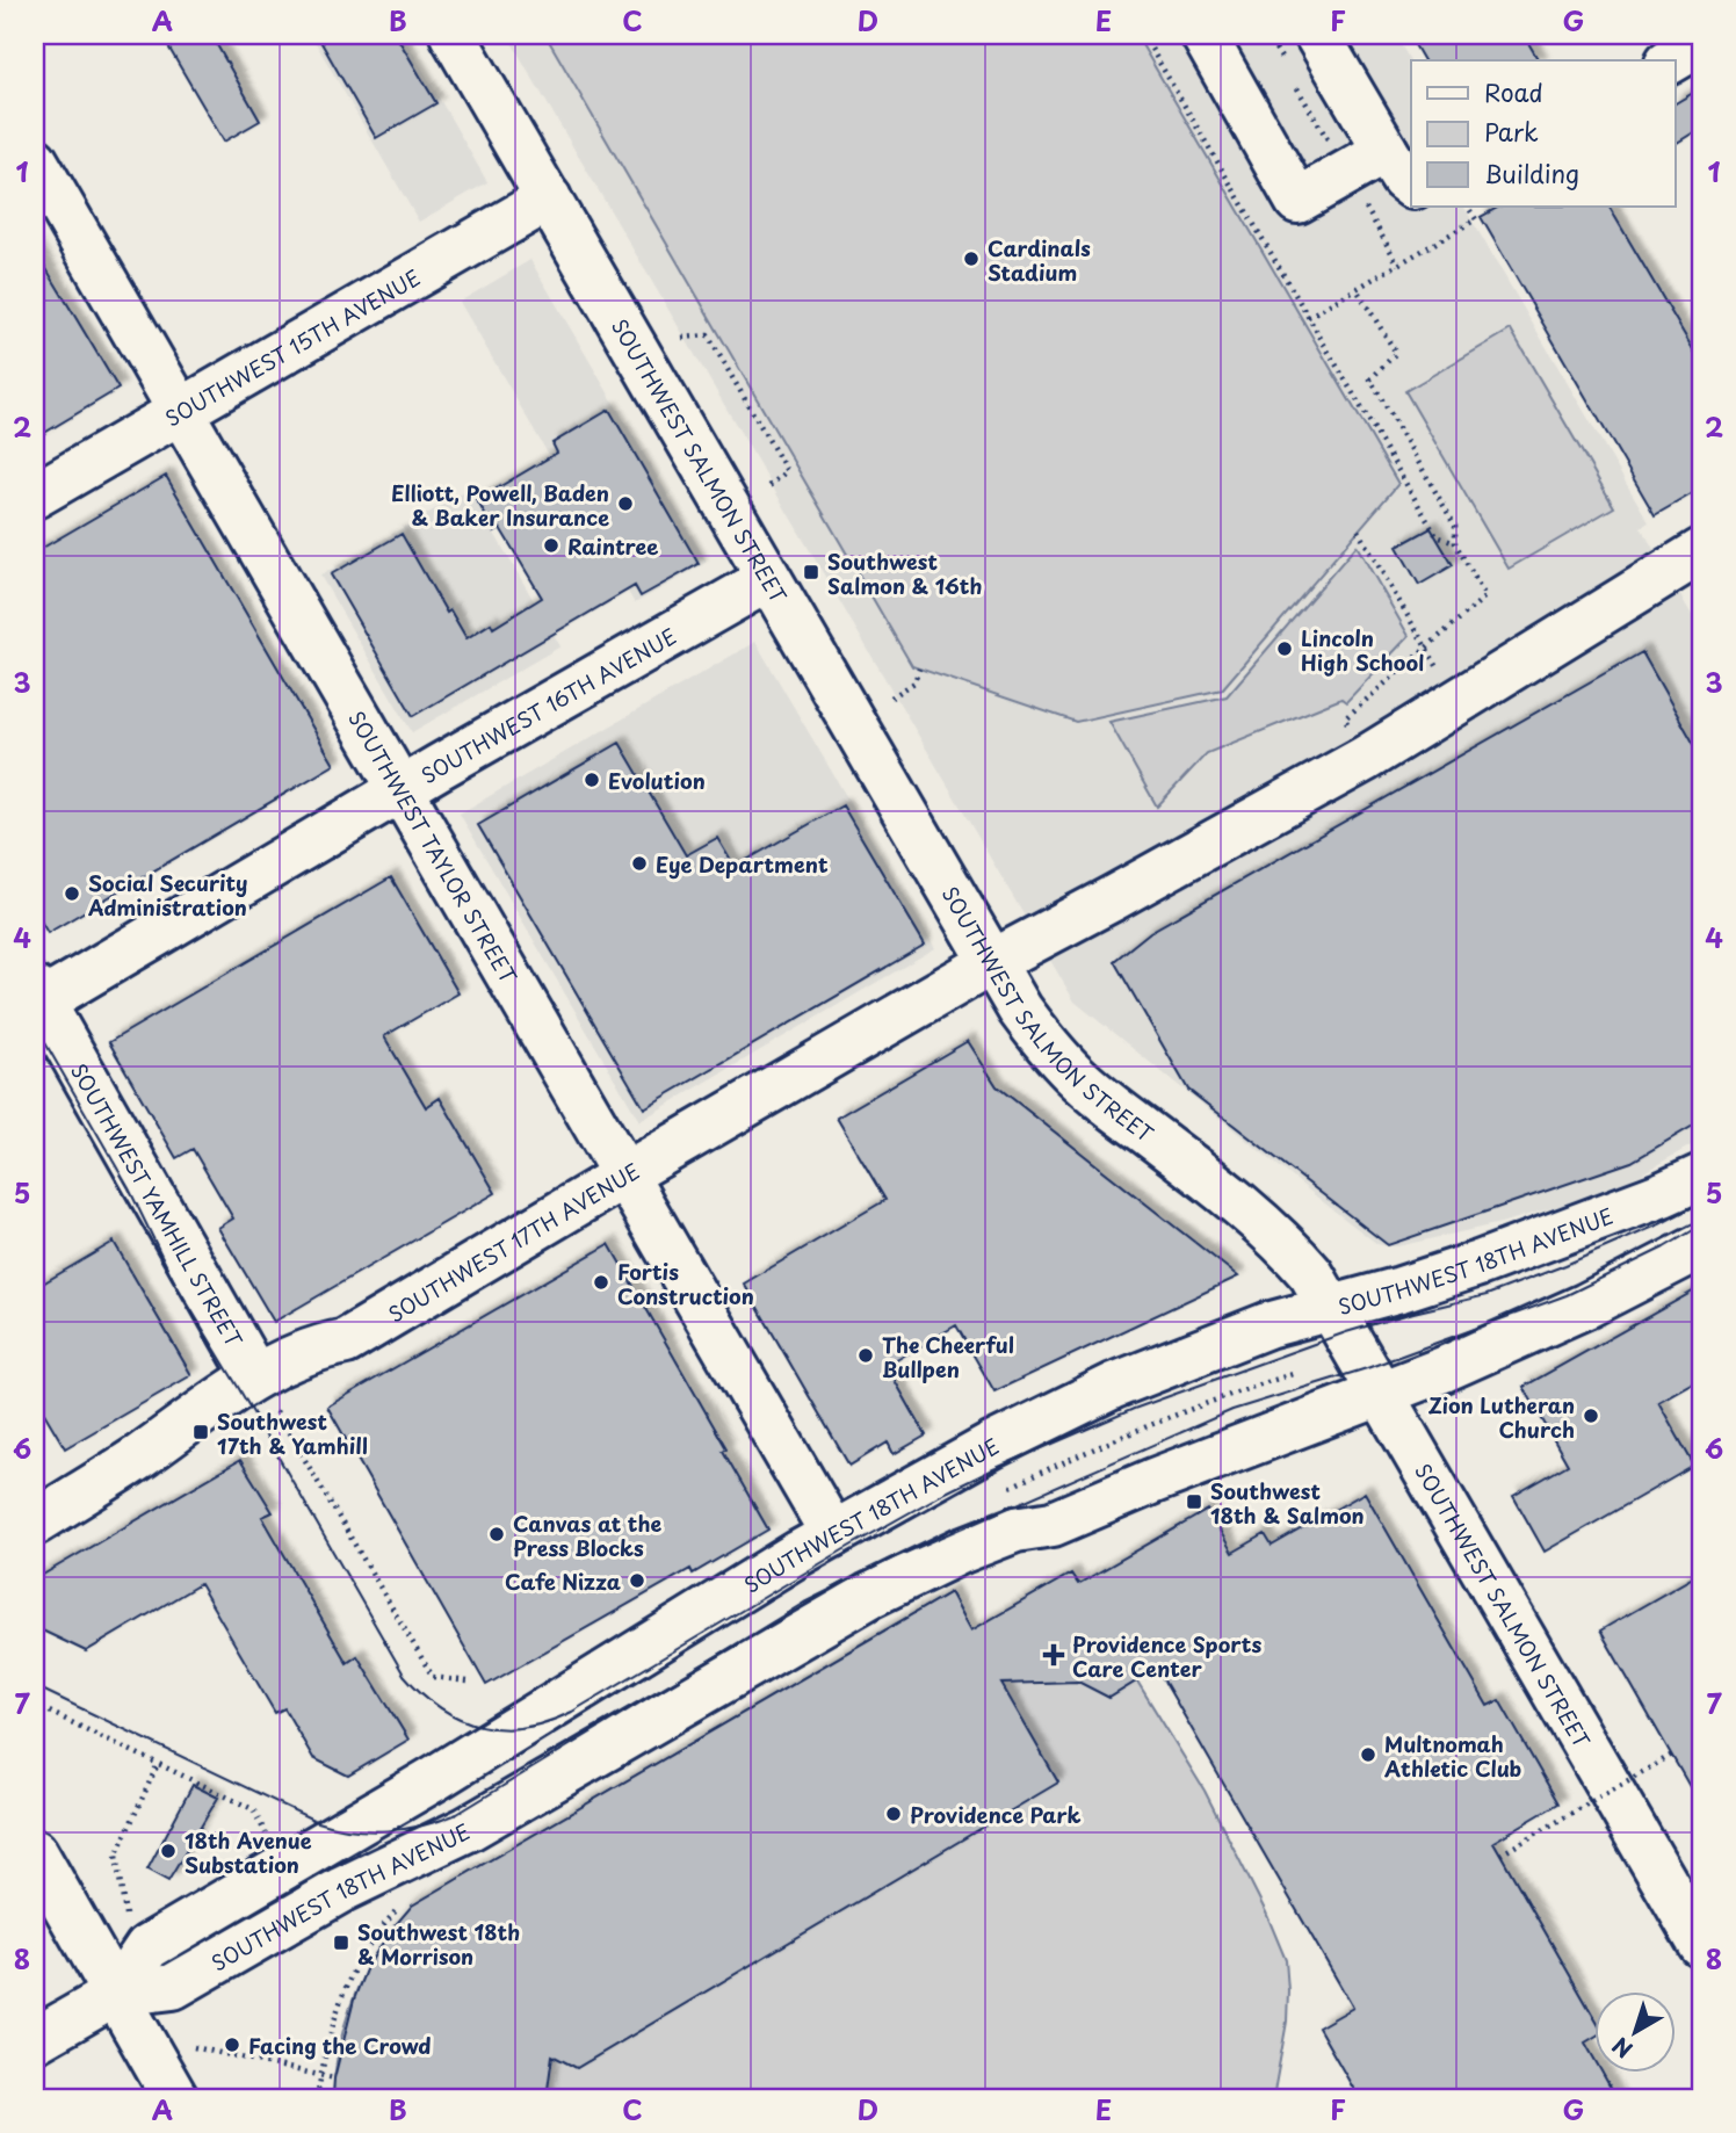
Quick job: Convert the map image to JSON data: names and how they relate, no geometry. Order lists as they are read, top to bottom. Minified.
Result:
{"streets":{"street":["SOUTHWEST 15TH AVENUE","SOUTHWEST SALMON STREET","SOUTHWEST 16TH AVENUE","SOUTHWEST TAYLOR STREET","SOUTHWEST YAMHILL STREET","SOUTHWEST 17TH AVENUE","SOUTHWEST 18TH AVENUE"]},"crossings":[["SOUTHWEST 15TH AVENUE","SOUTHWEST SALMON STREET"],["SOUTHWEST 15TH AVENUE","SOUTHWEST TAYLOR STREET"],["SOUTHWEST SALMON STREET","SOUTHWEST 16TH AVENUE"],["SOUTHWEST SALMON STREET","SOUTHWEST 17TH AVENUE"],["SOUTHWEST SALMON STREET","SOUTHWEST 18TH AVENUE"],["SOUTHWEST 16TH AVENUE","SOUTHWEST TAYLOR STREET"],["SOUTHWEST 16TH AVENUE","SOUTHWEST YAMHILL STREET"],["SOUTHWEST TAYLOR STREET","SOUTHWEST 17TH AVENUE"],["SOUTHWEST TAYLOR STREET","SOUTHWEST 18TH AVENUE"],["SOUTHWEST YAMHILL STREET","SOUTHWEST 17TH AVENUE"]],"places":{"other":["Cardinals Stadium","Elliott, Powell, Baden & Baker Insurance","Raintree","Lincoln High School","Evolution","Eye Department","Social Security Administration","Fortis Construction","The Cheerful Bullpen","Zion Lutheran Church","Canvas at the Press Blocks","Cafe Nizza","Multnomah Athletic Club","Providence Park","18th Avenue Substation","Facing the Crowd"],"transit":["Southwest Salmon & 16th","Southwest 17th & Yamhill","Southwest 18th & Salmon","Southwest 18th & Morrison"],"health":["Providence Sports Care Center"]},"legend":["Road","Park","Building"],"north":"bottom left","grid":{"columns":["A","B","C","D","E","F","G"],"rows":["1","2","3","4","5","6","7","8"]}}
